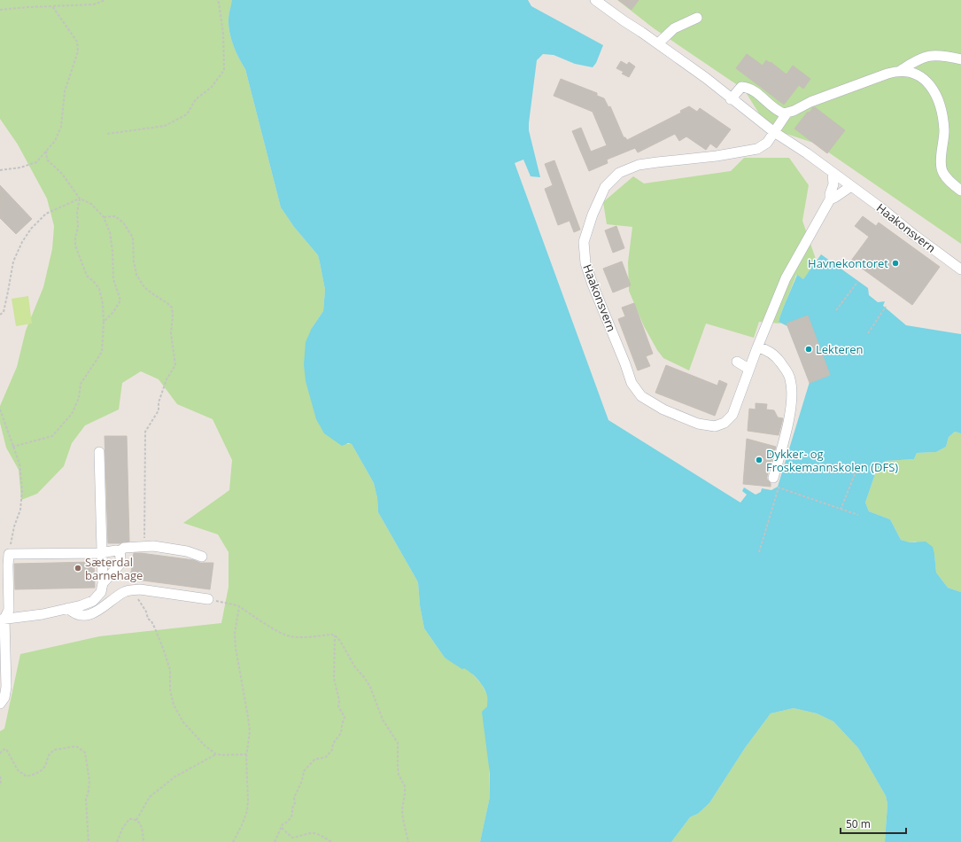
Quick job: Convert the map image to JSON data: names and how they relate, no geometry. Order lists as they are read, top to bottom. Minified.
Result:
{"streets":{"street":["Haakonsvern"]},"places":["Havnekontoret","Lekteren","Dykker- og Froskemannskolen (DFS)","Sæterdal barnehage"],"scale_bar":"50 m"}
